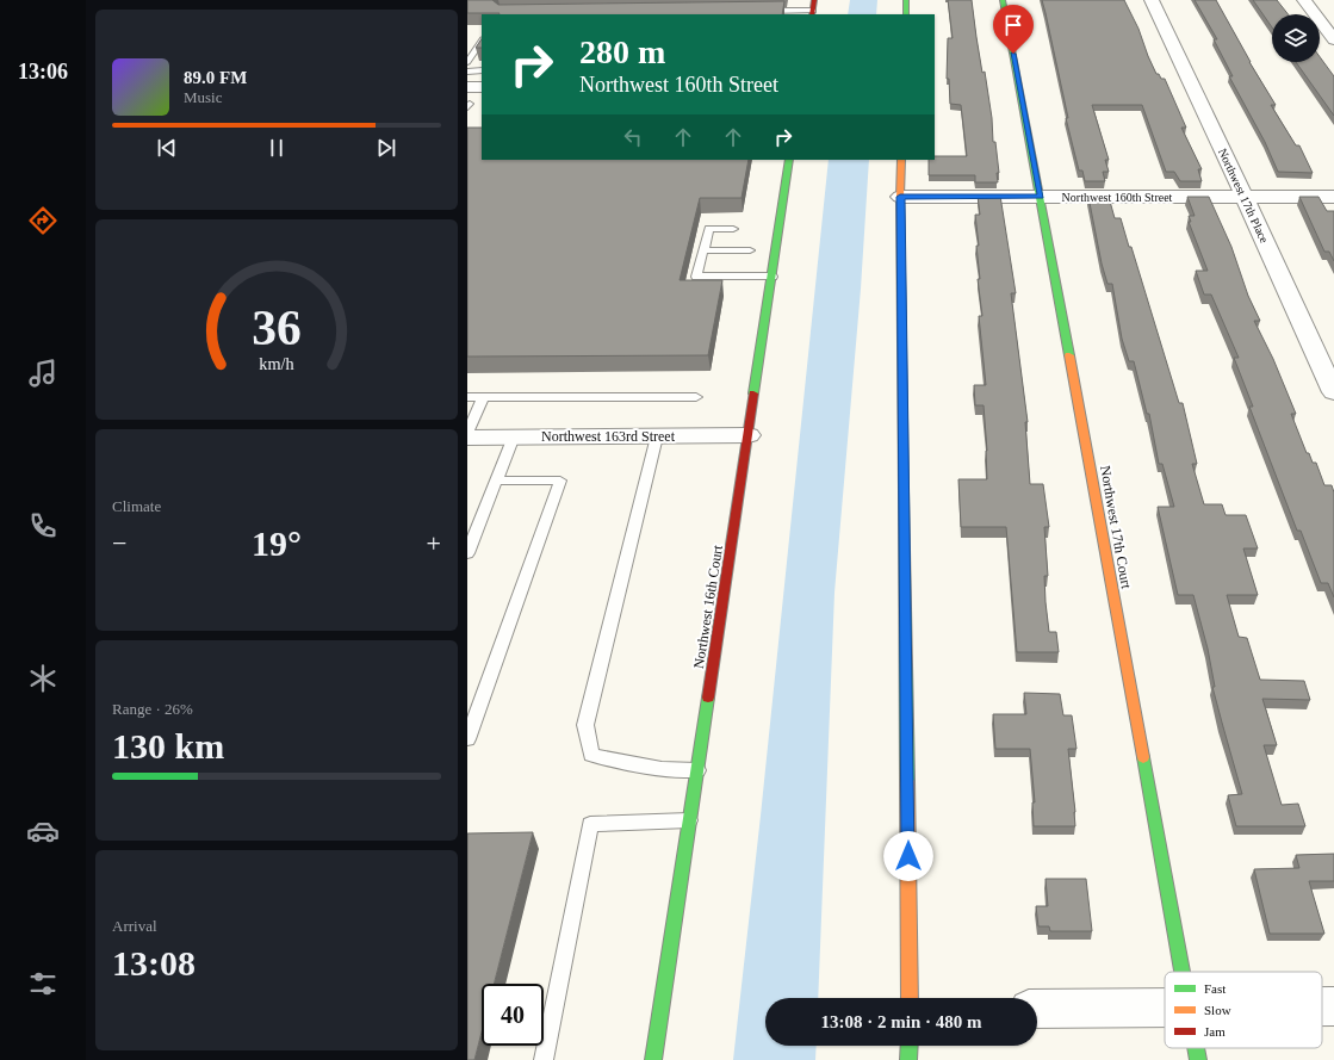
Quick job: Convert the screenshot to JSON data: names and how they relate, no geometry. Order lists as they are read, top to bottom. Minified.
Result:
{"streets":{"street":["Northwest 17th Place","Northwest 160th Street","Northwest 163rd Street","Northwest 17th Court","Northwest 16th Court"]},"crossings":[["Northwest 17th Place","Northwest 160th Street"],["Northwest 160th Street","Northwest 17th Court"],["Northwest 163rd Street","Northwest 16th Court"]],"legend":["Fast","Slow","Jam"],"page":{"tabs":"13:06","turn":["280 m","Northwest 160th Street"],"song":["89.0 FM","Music"],"tile":["Climate",["Range · 26%","130 km"],["Arrival","13:08"]],"heat":["−","19°","+"],"limit":"40","trip":"13:08 · 2 min · 480 m","gauge":["36","km/h"]}}
